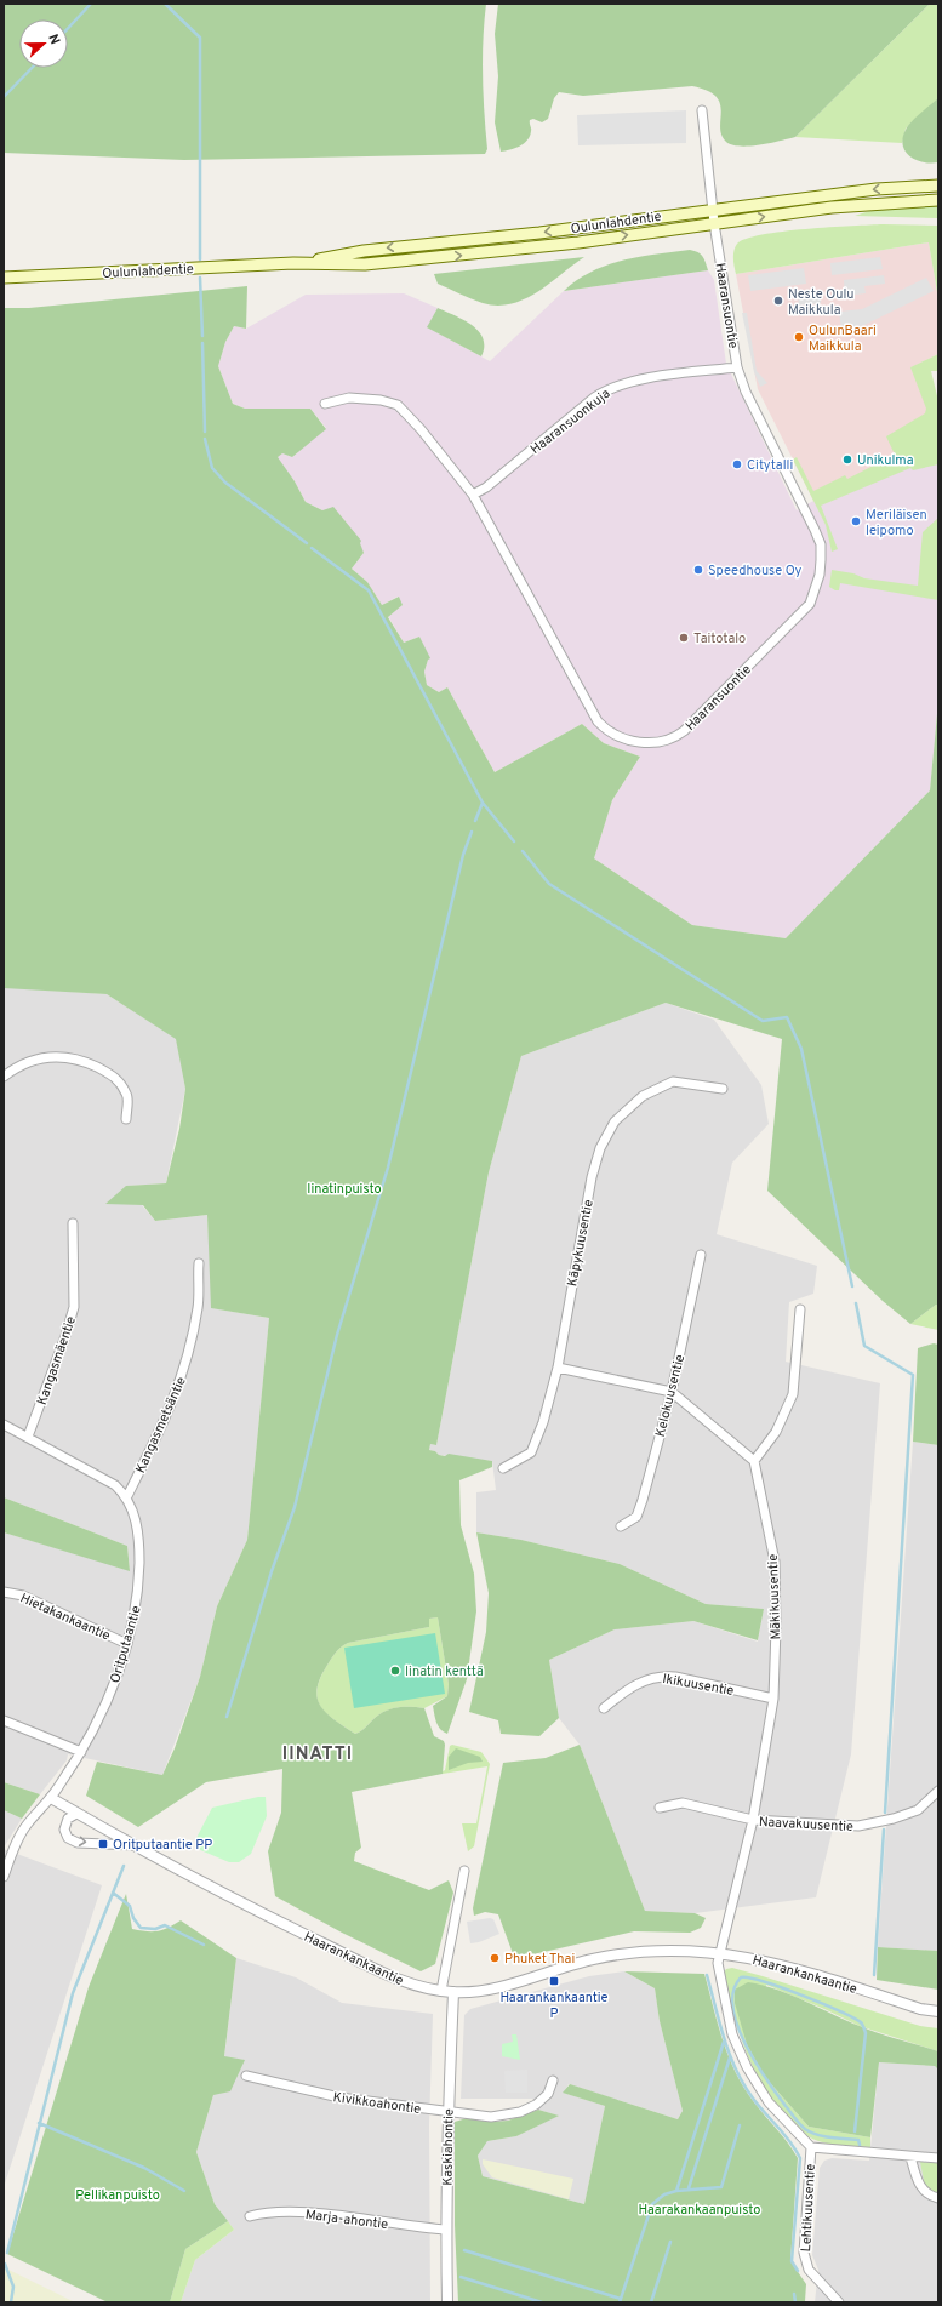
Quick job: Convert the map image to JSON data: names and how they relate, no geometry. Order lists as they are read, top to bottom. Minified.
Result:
{"streets":{"main road":["Oulunlahdentie"],"street":["Haaransuontie","Haaransuonkuja","Käpykuusentie","Kangasmäentie","Kelokuusentie","Kangasmetsäntie","Mäkikuusentie","Hietakankaantie","Oritputaantie","Ikikuusentie","Naavakuusentie","Haarankankaantie","Kivikkoahontie","Kaskiahontie","Lehtikuusentie","Marja-ahontie"]},"crossings":[["Oulunlahdentie","Haaransuontie"],["Haaransuontie","Haaransuonkuja"],["Kangasmetsäntie","Oritputaantie"],["Mäkikuusentie","Ikikuusentie"],["Mäkikuusentie","Naavakuusentie"],["Mäkikuusentie","Haarankankaantie"],["Mäkikuusentie","Lehtikuusentie"],["Hietakankaantie","Oritputaantie"],["Oritputaantie","Haarankankaantie"],["Haarankankaantie","Kaskiahontie"],["Haarankankaantie","Lehtikuusentie"],["Kivikkoahontie","Kaskiahontie"],["Kaskiahontie","Marja-ahontie"]],"districts":["IINATTI"],"parks":["Iinatinpuisto","Pellikanpuisto","Haarakankaanpuisto"],"places":{"other":["Neste Oulu Maikkula","OulunBaari Maikkula","Unikulma","Citytalli","Meriläisen leipomo","Speedhouse Oy","Taitotalo","Iinatin kenttä","Phuket Thai"],"transit":["Oritputaantie PP","Haarankankaantie P"]},"north":"right"}
